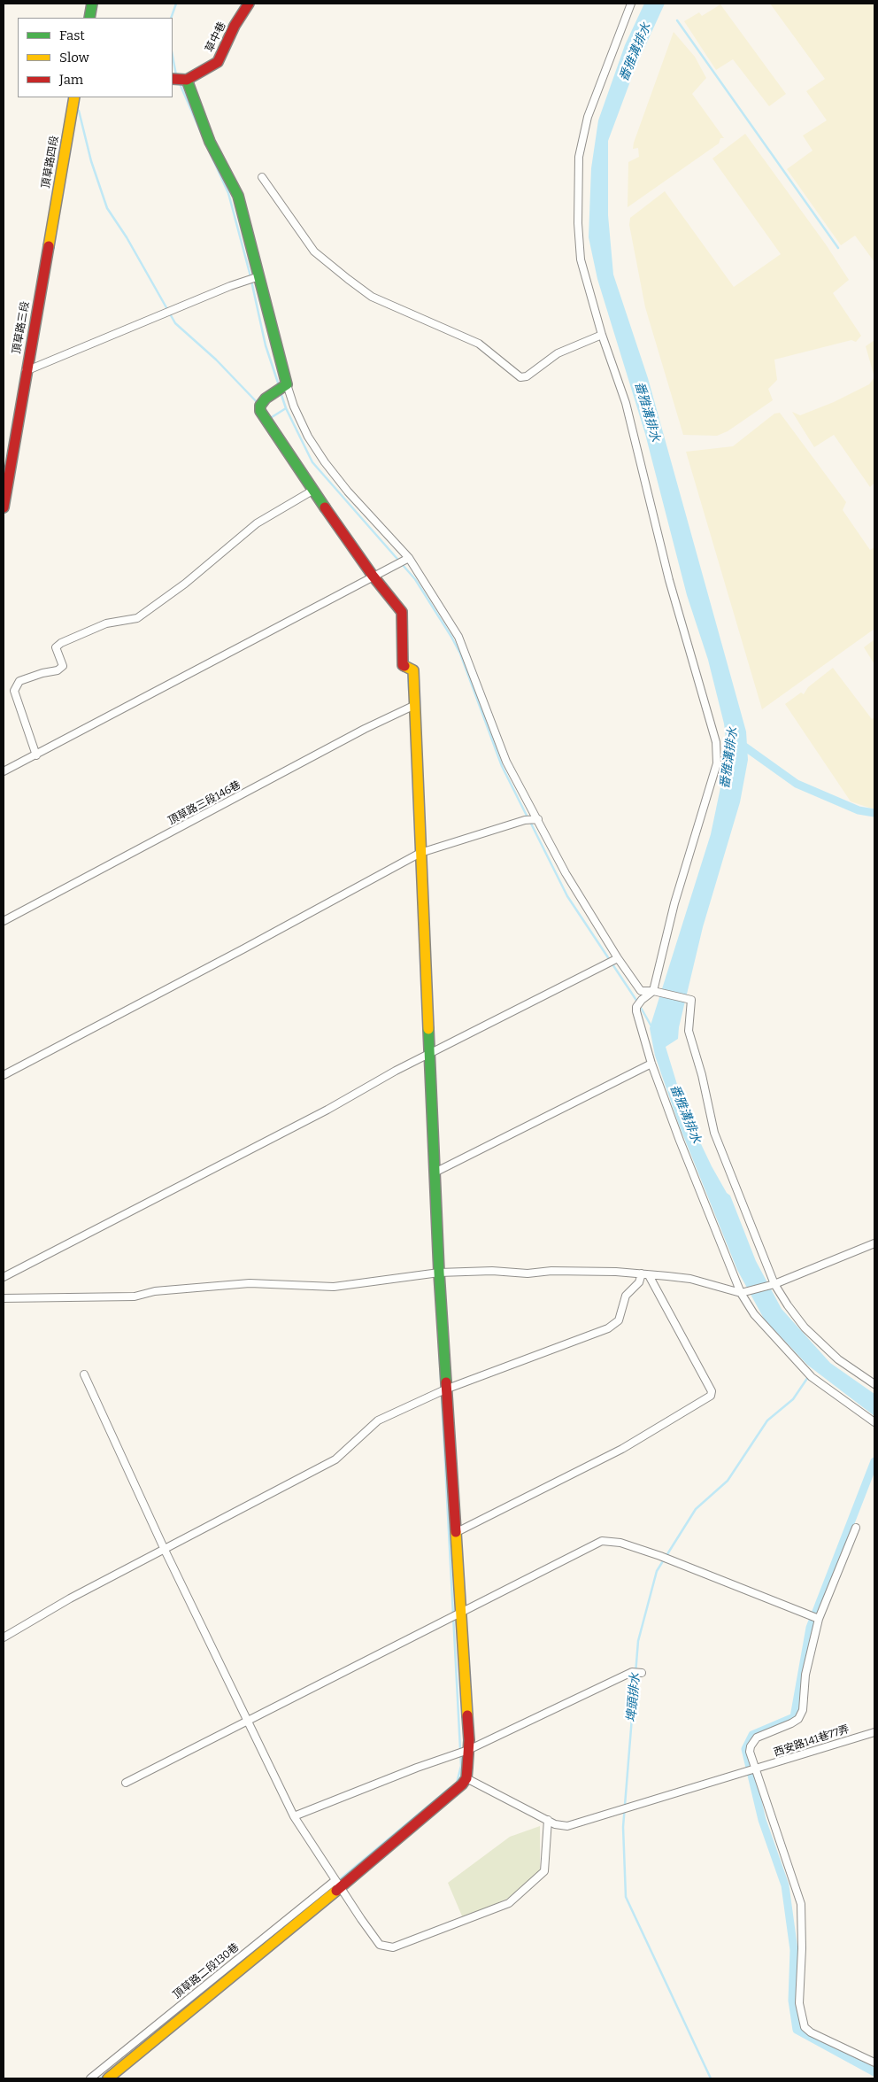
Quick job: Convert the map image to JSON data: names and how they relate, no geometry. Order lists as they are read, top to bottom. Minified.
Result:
{"streets":{"street":["草中巷","頂草路四段","頂草路三段","頂草路三段146巷","西安路141巷77弄","頂草路二段130巷"]},"crossings":[["頂草路四段","頂草路三段"]],"water":["番雅溝排水","埤頭排水"],"legend":["Fast","Slow","Jam"]}
